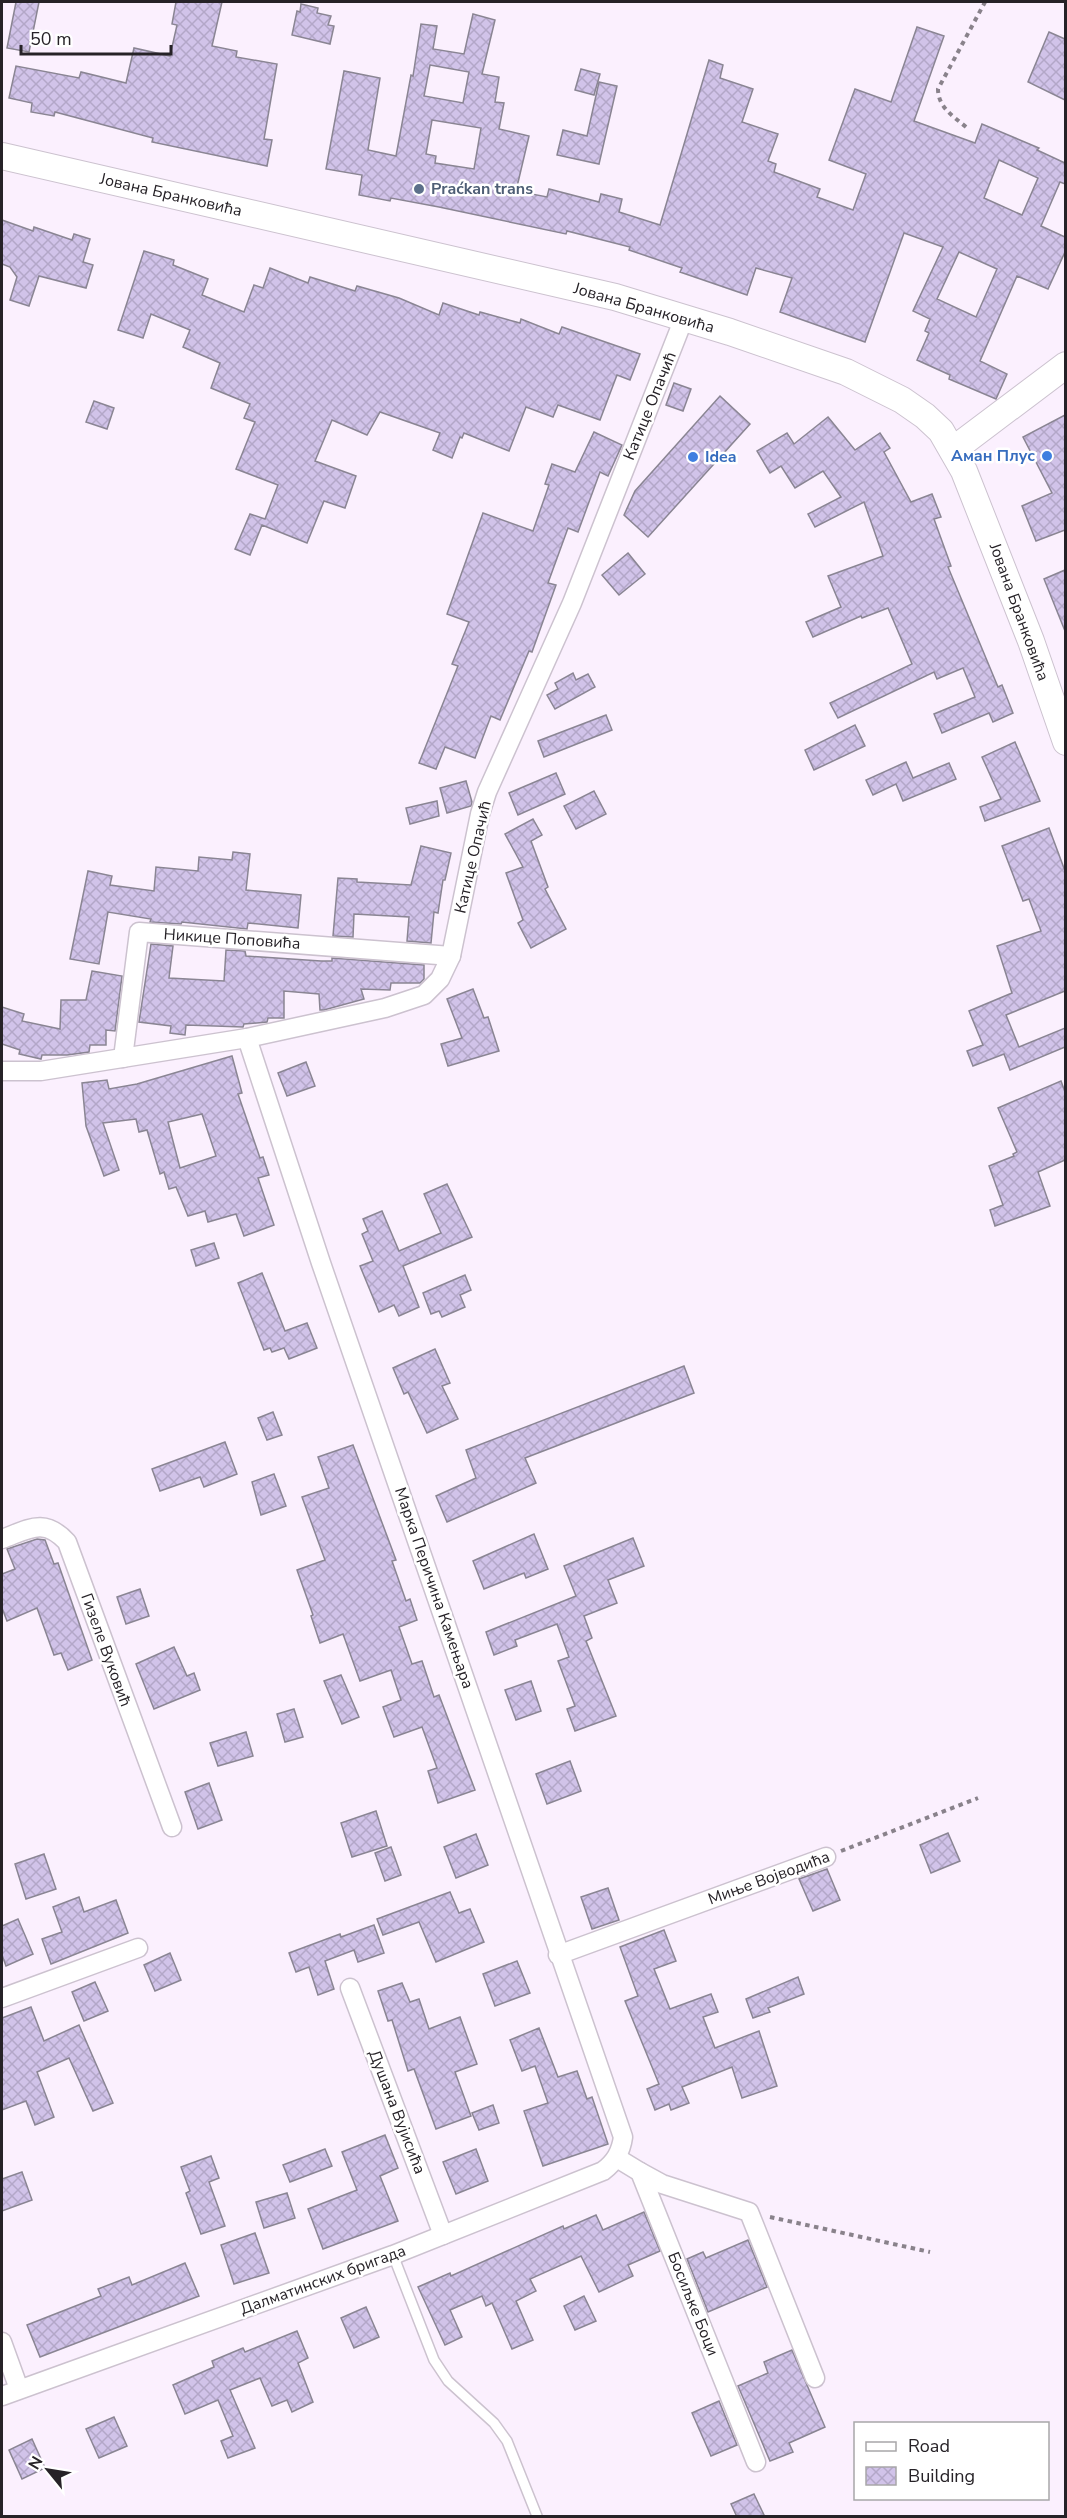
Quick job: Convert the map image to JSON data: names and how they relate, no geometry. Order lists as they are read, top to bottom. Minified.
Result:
{"streets":{"main road":["Јована Бранковића"],"street":["Катице Опачић","Никице Поповића","Марка Перичина Камењара","Гизеле Вуковић","Миње Војводића","Душана Вујисића","Далматинских бригада","Босиљке Боци"]},"crossings":[["Јована Бранковића","Катице Опачић"],["Катице Опачић","Никице Поповића"],["Катице Опачић","Марка Перичина Камењара"],["Марка Перичина Камењара","Миње Војводића"],["Марка Перичина Камењара","Далматинских бригада"],["Душана Вујисића","Далматинских бригада"]],"places":["Praćkan trans","Аман Плус","Idea"],"legend":["Road","Building"],"scale_bar":"50 m","north":"top left"}
